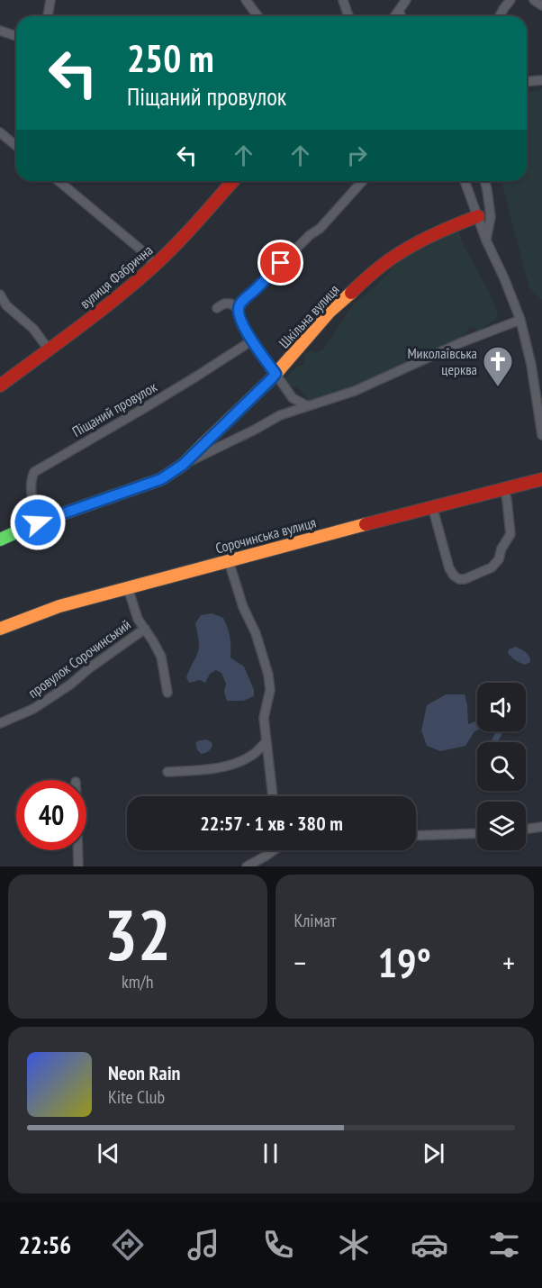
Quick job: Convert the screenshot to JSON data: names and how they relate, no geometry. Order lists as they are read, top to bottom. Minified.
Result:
{"streets":{"street":["вулиця Фабрична","Шкільна вулиця","Піщаний провулок","Сорочинська вулиця","провулок Сорочинський"]},"crossings":[["Шкільна вулиця","Піщаний провулок"]],"places":{"church":["Миколаївська церква"]},"page":{"turn":["250 m","Піщаний провулок"],"limit":"40","trip":"22:57 · 1 хв · 380 m","tile":[["32","km/h"],"Клімат"],"heat":["−","19°","+"],"song":["Neon Rain","Kite Club"],"tabs":"22:56"}}
